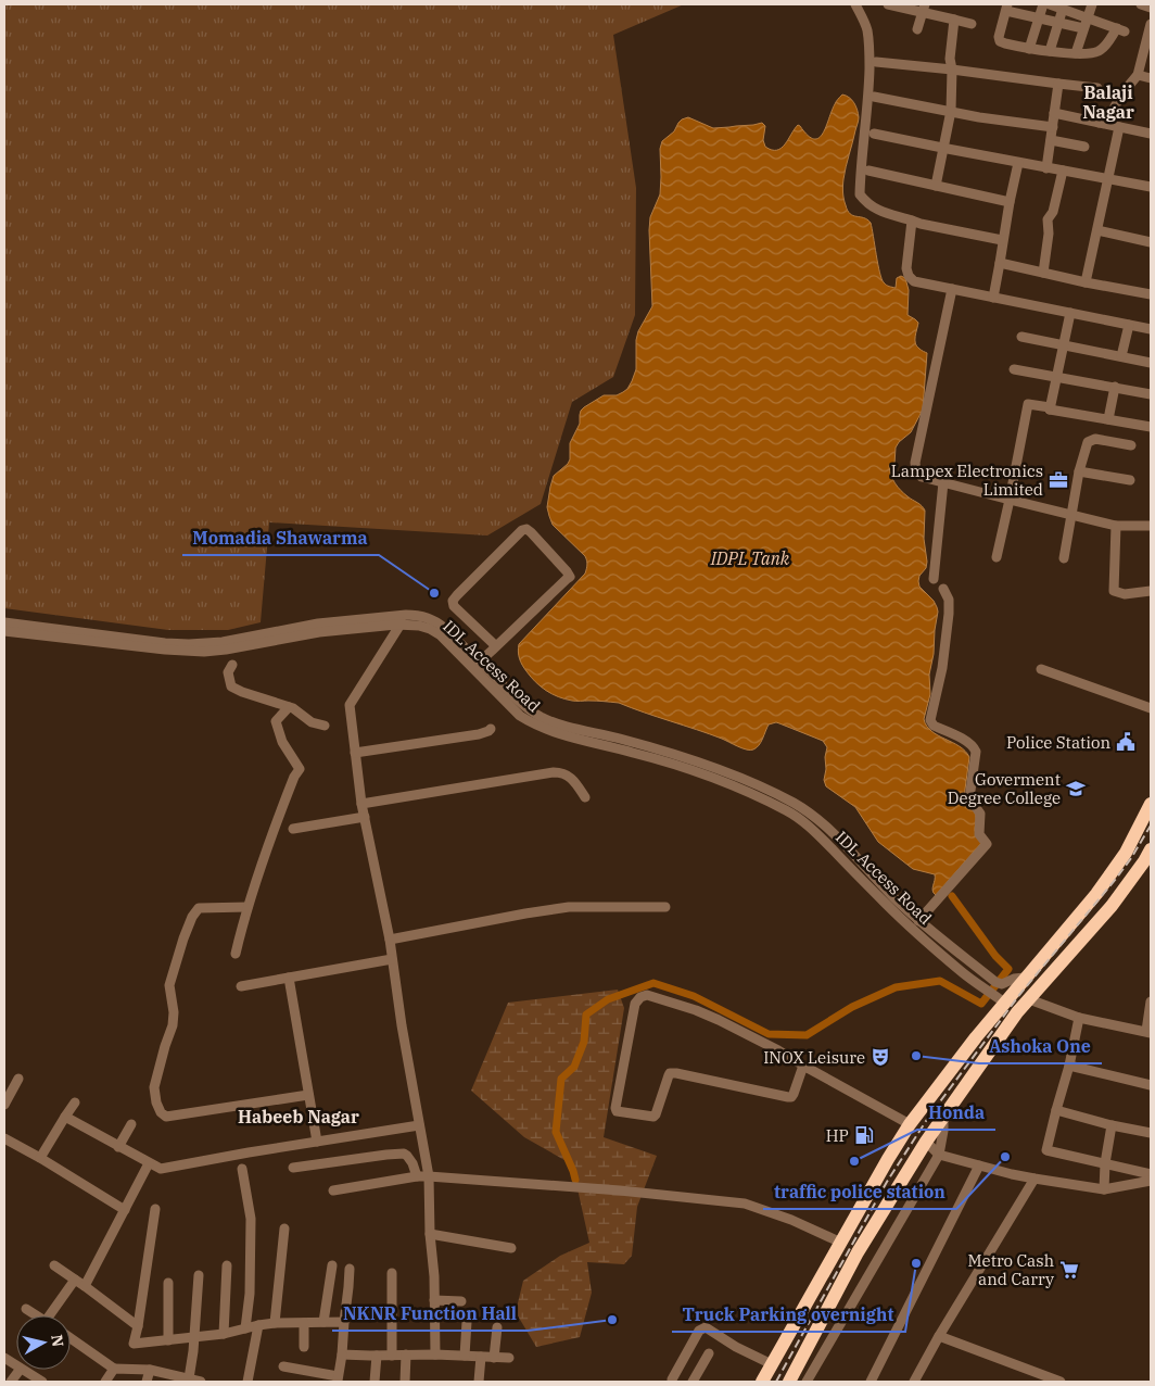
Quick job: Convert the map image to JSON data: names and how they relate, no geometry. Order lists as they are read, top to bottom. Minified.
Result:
{"streets":{"street":["IDL Access Road"]},"districts":["Balaji Nagar","Habeeb Nagar"],"water":["IDPL Tank"],"places":{"office":["Lampex Electronics Limited"],"other":["Momadia Shawarma","Ashoka One","traffic police station","Honda","Truck Parking overnight","NKNR Function Hall"],"public building":["Police Station"],"school or university":["Goverment Degree College"],"theatre":["INOX Leisure"],"fuel station":["HP"],"supermarket":["Metro Cash and Carry"]},"north":"right"}
